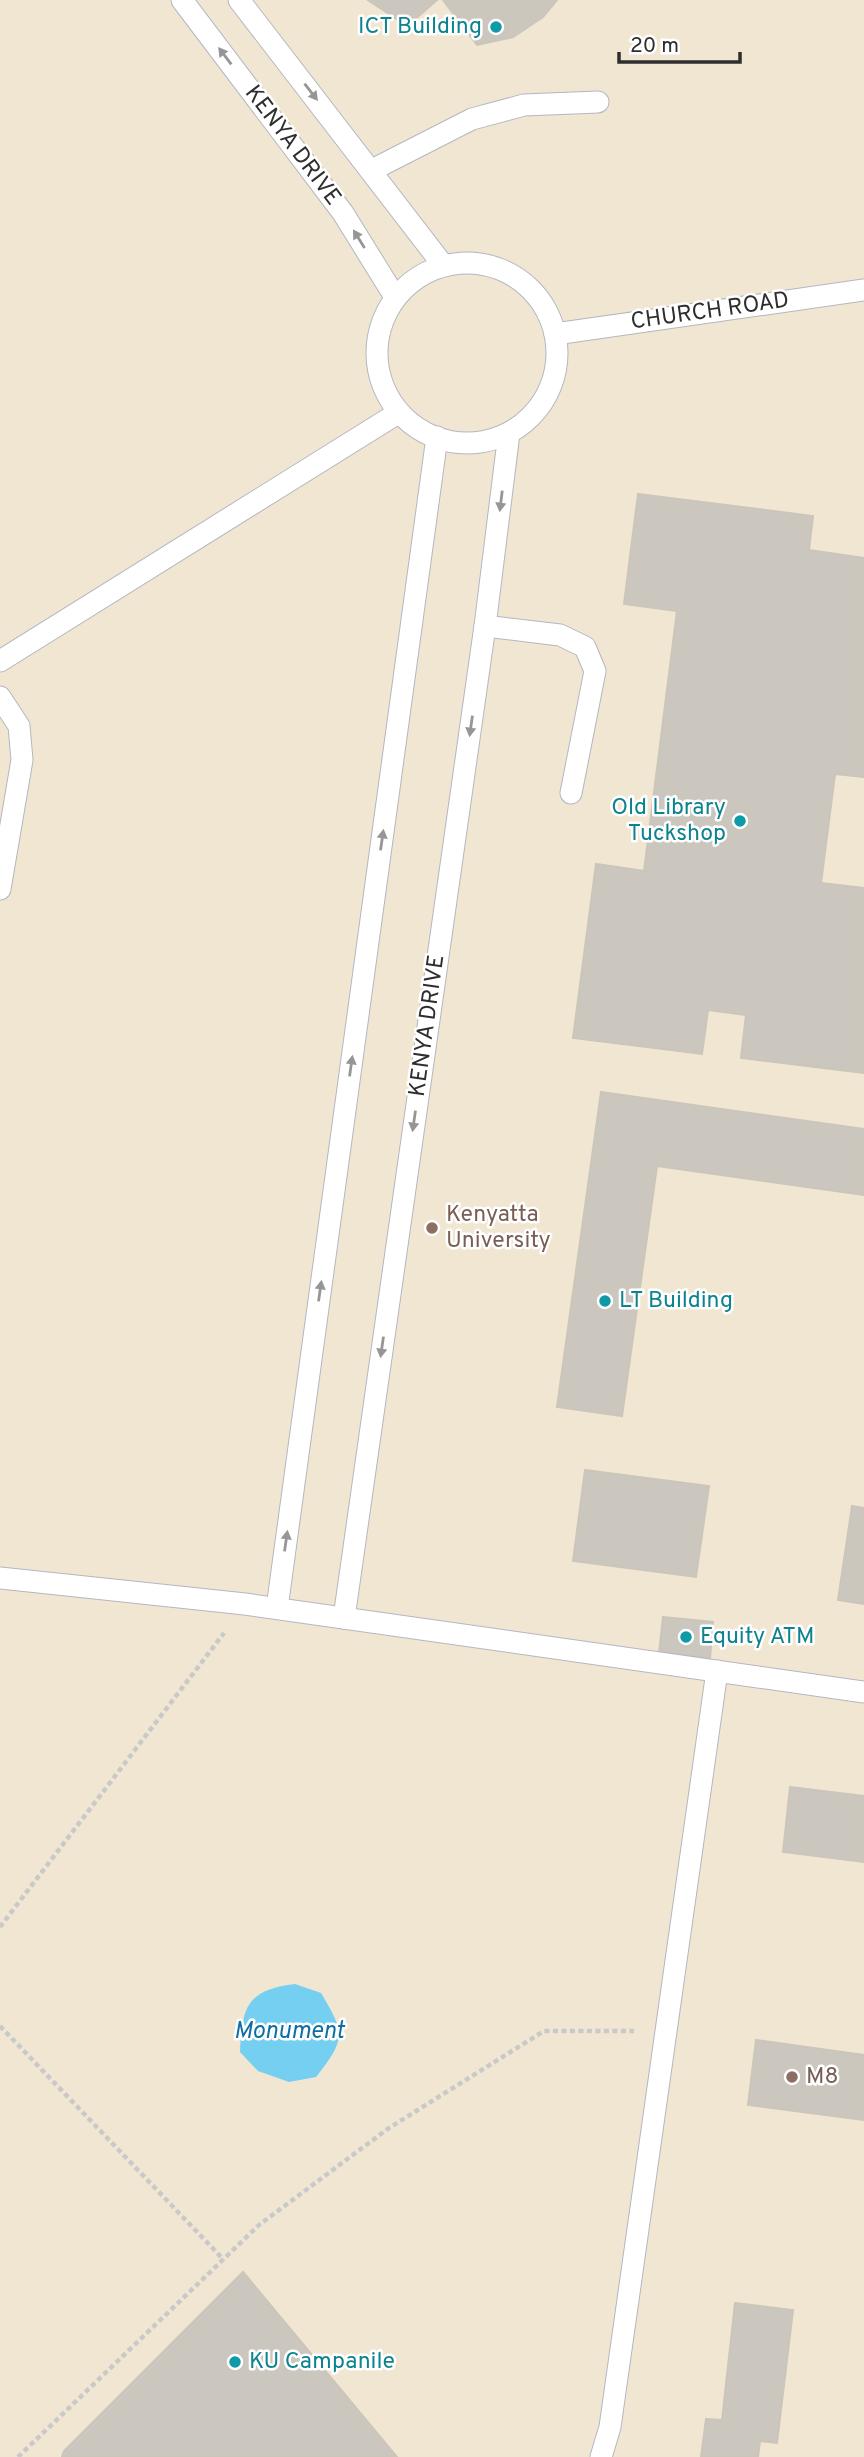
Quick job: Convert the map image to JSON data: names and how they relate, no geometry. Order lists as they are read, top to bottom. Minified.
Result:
{"streets":{"lane":["KENYA DRIVE","CHURCH ROAD"]},"crossings":[["KENYA DRIVE","CHURCH ROAD"]],"water":["Monument"],"places":["ICT Building","Old Library Tuckshop","Kenyatta University","LT Building","Equity ATM","M8","KU Campanile"],"scale_bar":"20 m"}
